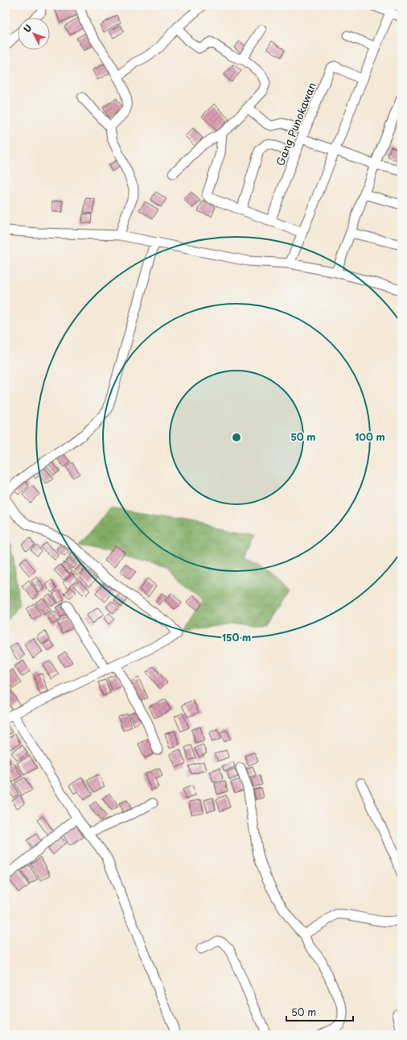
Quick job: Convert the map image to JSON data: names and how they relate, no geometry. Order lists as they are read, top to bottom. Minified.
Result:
{"streets":{"street":["Gang Punokawan"]},"scale_bar":"50 m","north":"top left","rings":["50 m","100 m","150 m"]}
